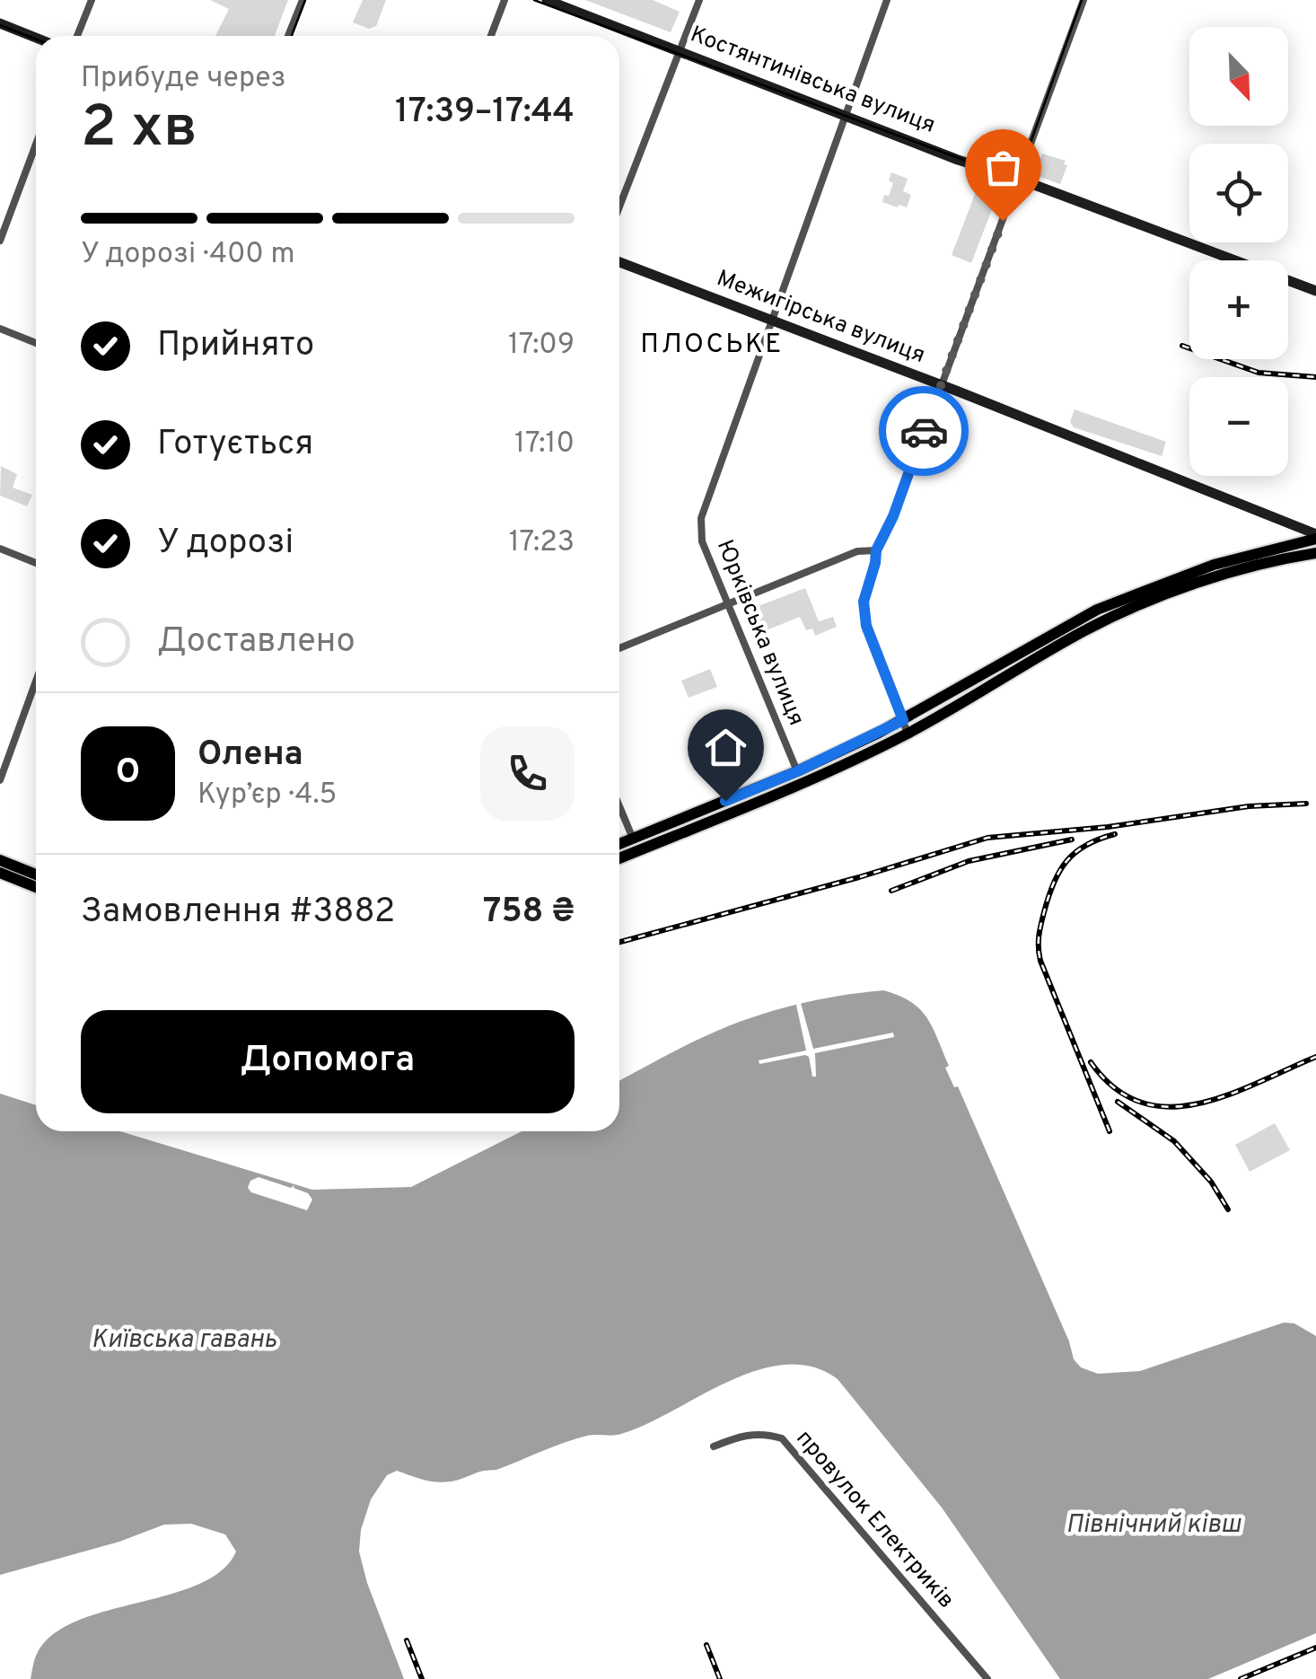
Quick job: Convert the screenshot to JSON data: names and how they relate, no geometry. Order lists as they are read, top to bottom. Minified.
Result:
{"streets":{"main road":["Костянтинівська вулиця","Межигірська вулиця"],"street":["Юрківська вулиця","провулок Електриків"]},"crossings":[["Костянтинівська вулиця","Юрківська вулиця"],["Межигірська вулиця","Юрківська вулиця"]],"districts":["ПЛОСЬКЕ"],"water":["Київська гавань","Північний ківш"],"north":"bottom right","page":{"map_buttons":["+","−"],"heading":["2 хв","Прибуде через","17:39–17:44"],"panel":["Олена","Кур’єр · 4.5","Замовлення #3882","758 ₴"],"bar":"У дорозі · 400 m","list":[["Прийнято","17:09"],["Готується","17:10"],["У дорозі","17:23"],"Доставлено"],"round":"О","buttons":"Допомога"}}
